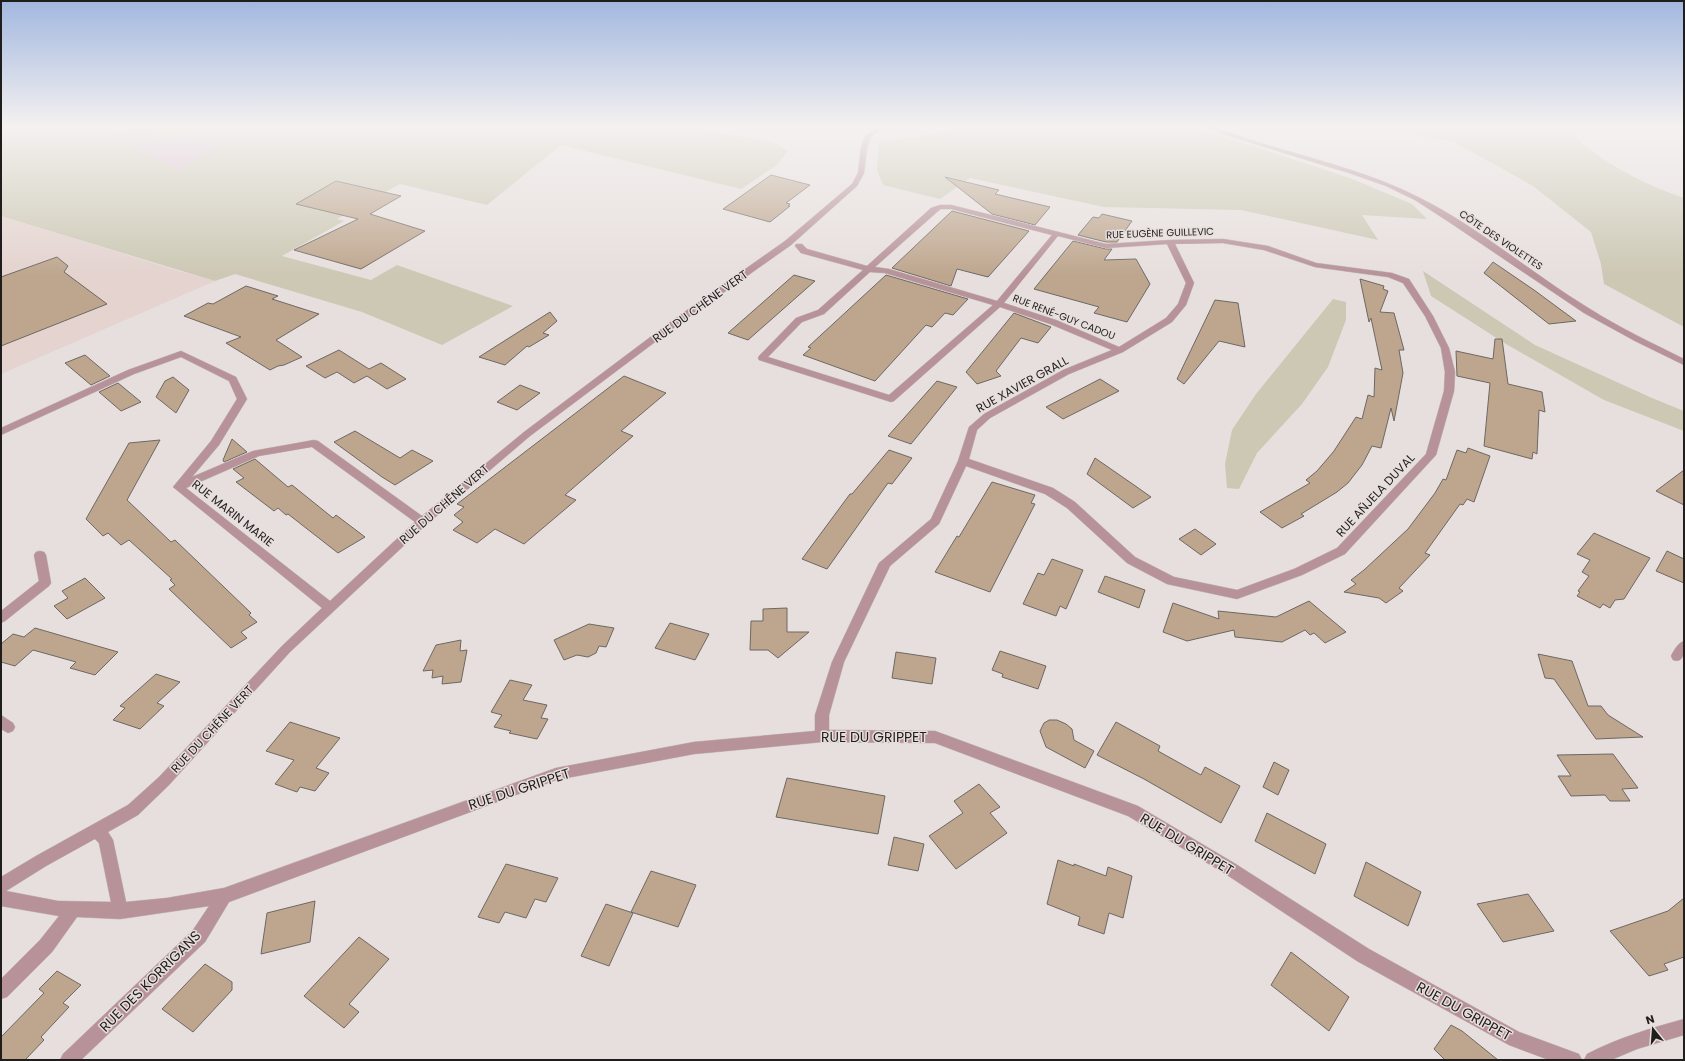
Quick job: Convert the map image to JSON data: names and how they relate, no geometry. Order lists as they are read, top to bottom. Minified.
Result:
{"streets":{"street":["RUE EUGÈNE GUILLEVIC","CÔTE DES VIOLETTES","RUE DU CHÊNE VERT","RUE RENÉ-GUY CADOU","RUE XAVIER GRALL","RUE AÑJELA DUVAL","RUE MARIN MARIE","RUE DU GRIPPET","RUE DES KORRIGANS"]},"crossings":[["RUE EUGÈNE GUILLEVIC","RUE RENÉ-GUY CADOU"],["RUE EUGÈNE GUILLEVIC","RUE XAVIER GRALL"],["RUE EUGÈNE GUILLEVIC","RUE AÑJELA DUVAL"],["RUE DU CHÊNE VERT","RUE RENÉ-GUY CADOU"],["RUE DU CHÊNE VERT","RUE MARIN MARIE"],["RUE RENÉ-GUY CADOU","RUE XAVIER GRALL"],["RUE XAVIER GRALL","RUE AÑJELA DUVAL"],["RUE XAVIER GRALL","RUE DU GRIPPET"],["RUE DU GRIPPET","RUE DES KORRIGANS"]],"north":"top"}
